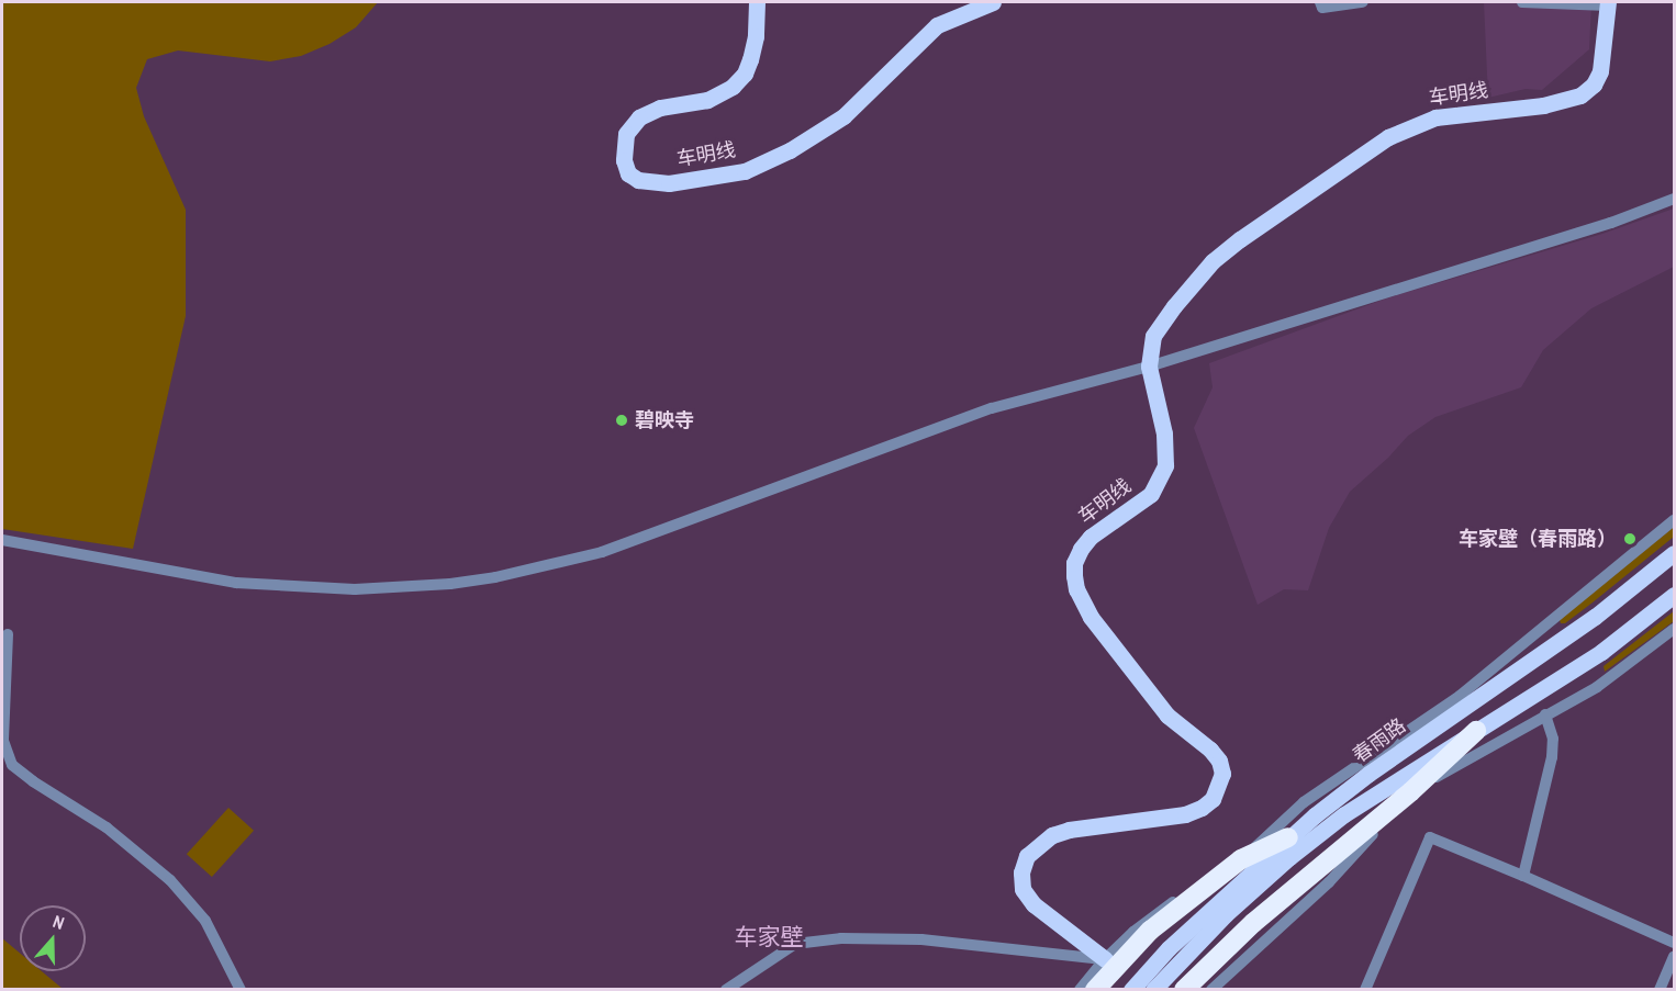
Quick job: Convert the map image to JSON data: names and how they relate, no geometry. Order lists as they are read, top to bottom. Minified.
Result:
{"streets":{"main road":["车明线","春雨路"]},"districts":["车家壁"],"places":["碧映寺","车家壁（春雨路）"],"north":"top"}
